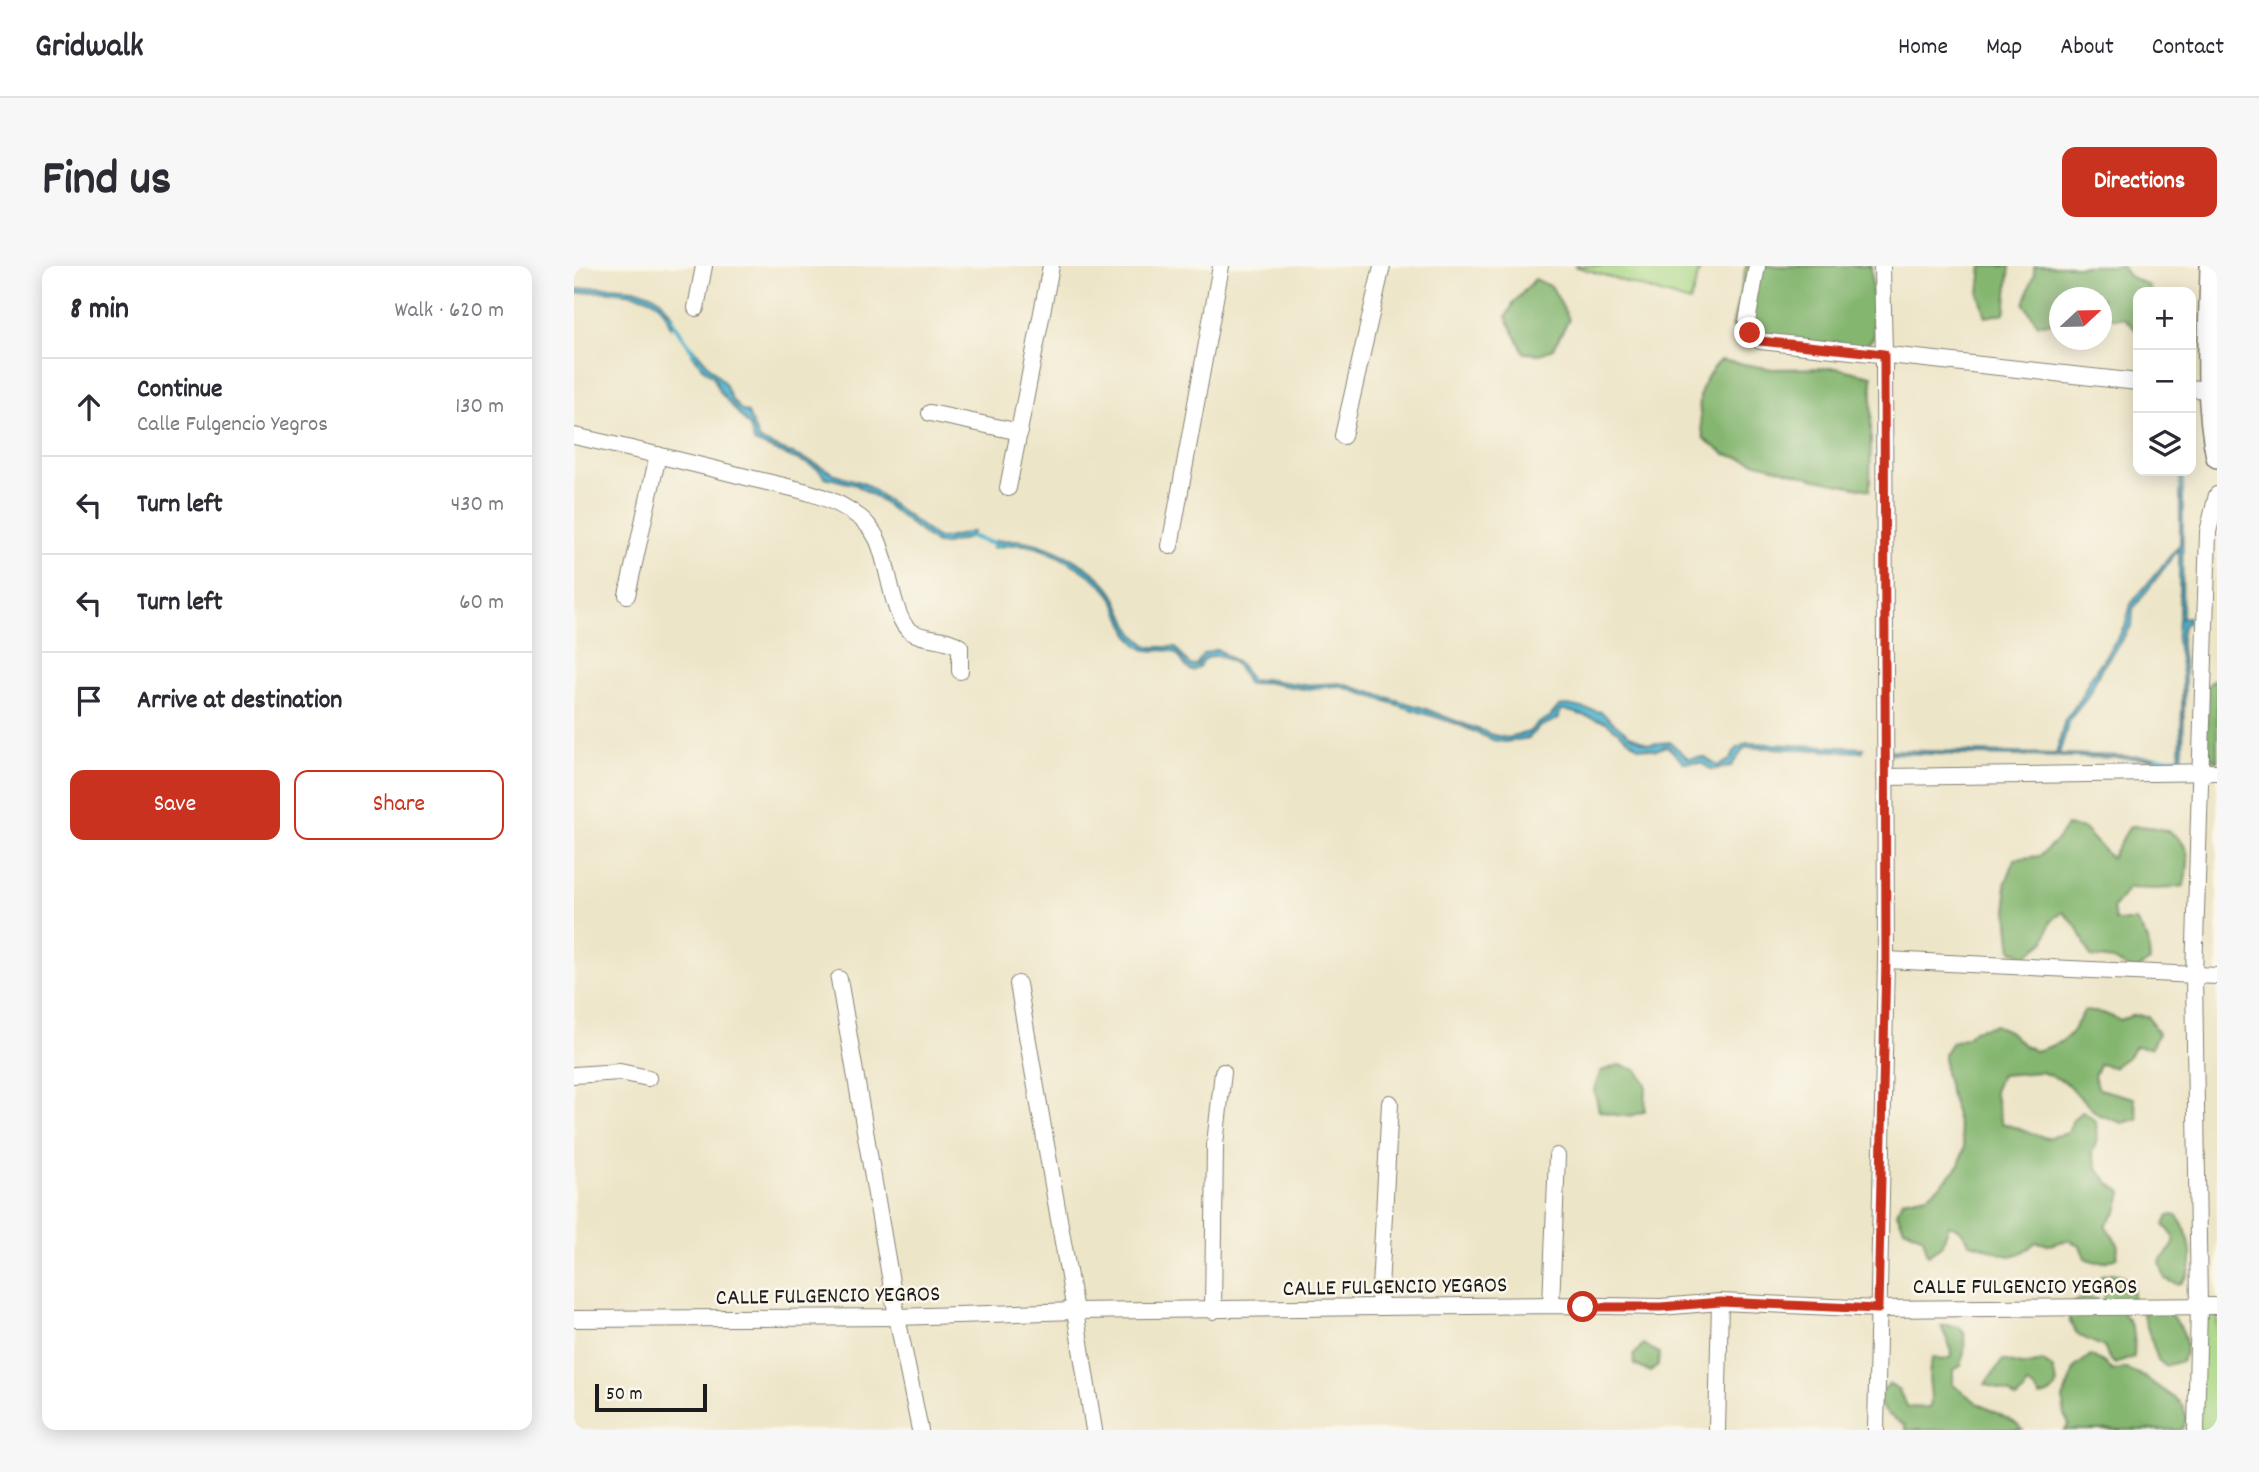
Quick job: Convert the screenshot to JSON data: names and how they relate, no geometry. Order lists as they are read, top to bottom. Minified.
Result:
{"streets":{"street":["CALLE FULGENCIO YEGROS"]},"scale_bar":"50 m","north":"right","page":{"header":"Gridwalk","nav":["Home","Map","About","Contact"],"title":"Find us","buttons":["Directions",["Save","Share"]],"heading":["8 min","Walk · 620 m"],"map_buttons":["+","−"],"list":[["Continue","Calle Fulgencio Yegros","130 m"],["Turn left","430 m"],["Turn left","60 m"],"Arrive at destination"],"scale":"50 m"}}
